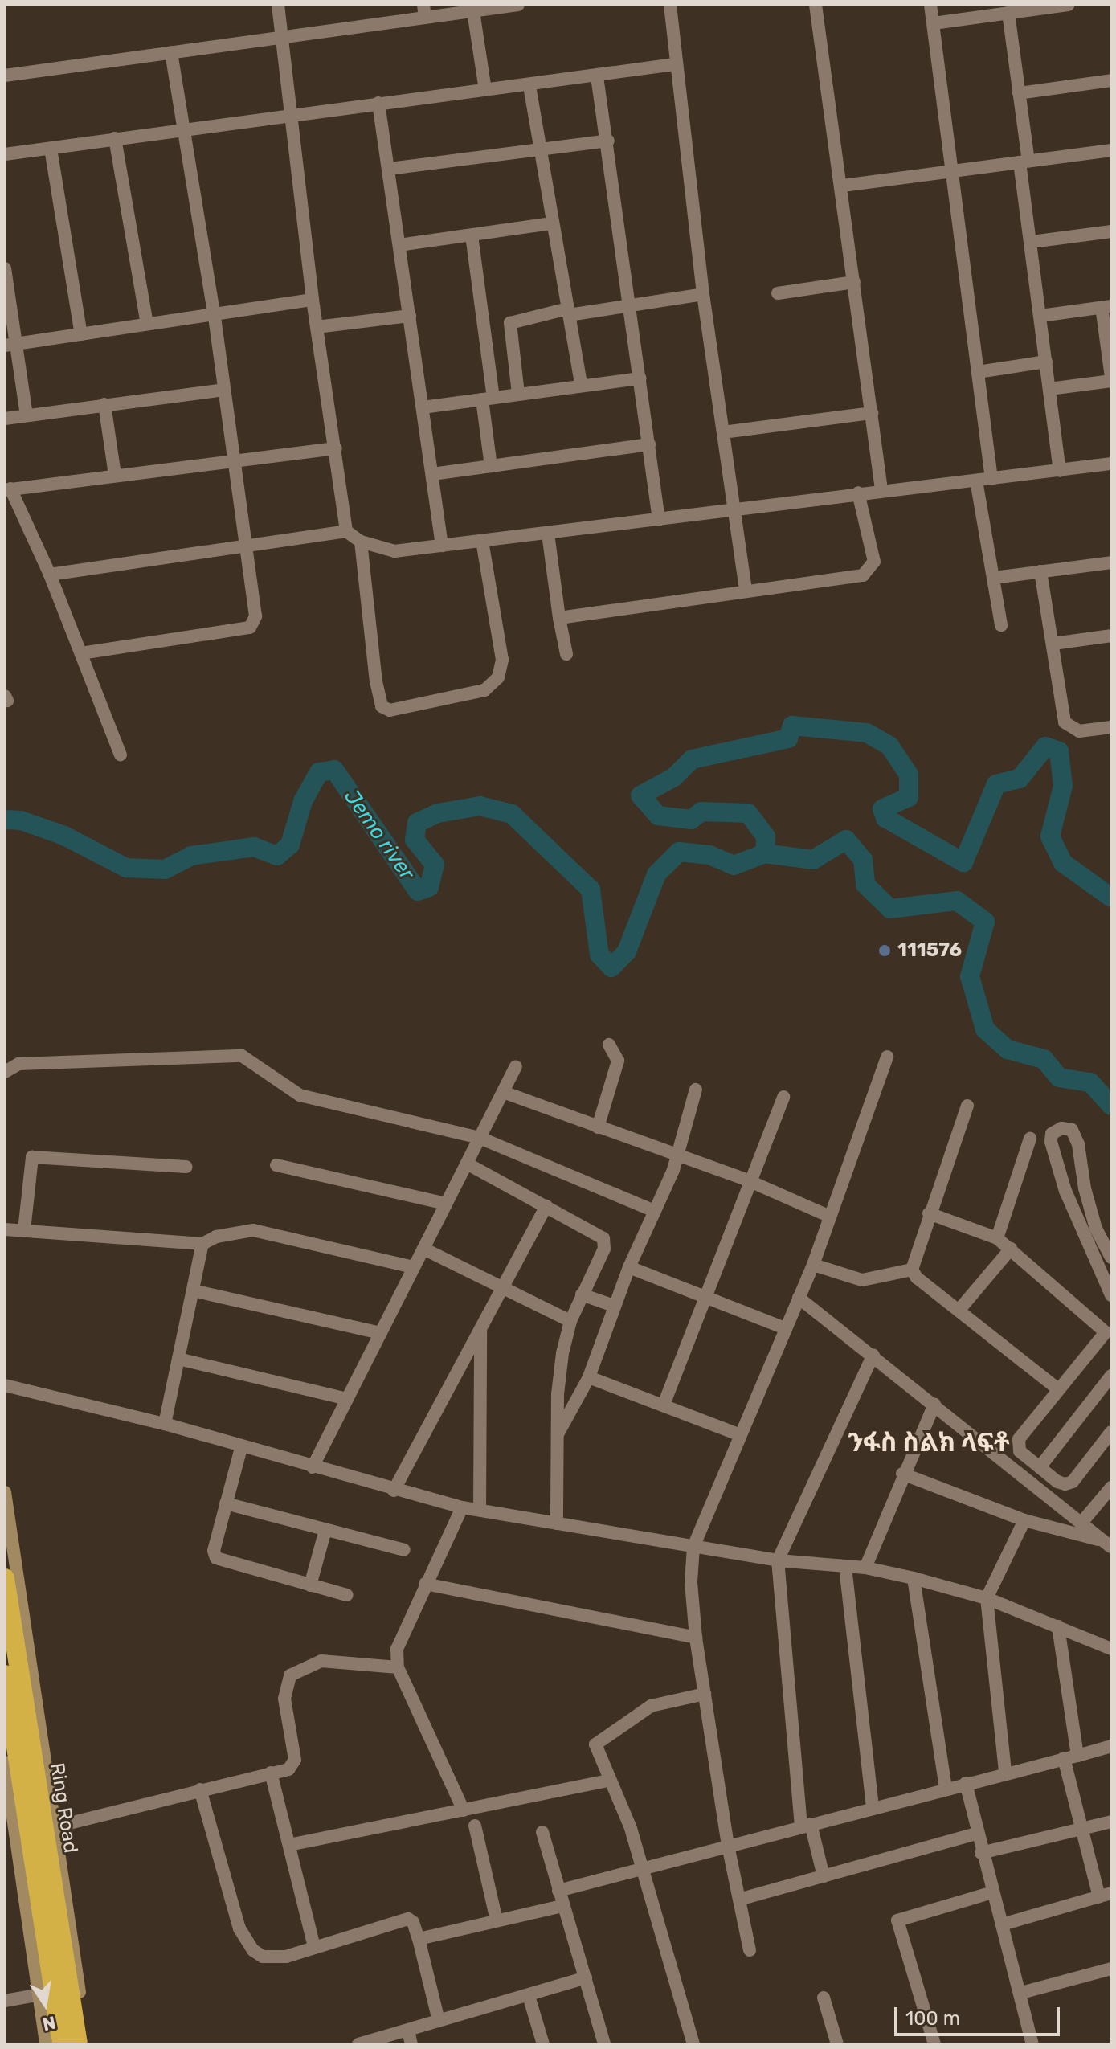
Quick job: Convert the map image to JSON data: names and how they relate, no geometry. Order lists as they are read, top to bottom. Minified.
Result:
{"streets":{"highway":["Ring Road"]},"districts":["ንፋስ ስልክ ላፍቶ"],"water":["Jemo river"],"places":["111576"],"scale_bar":"100 m","north":"bottom"}
